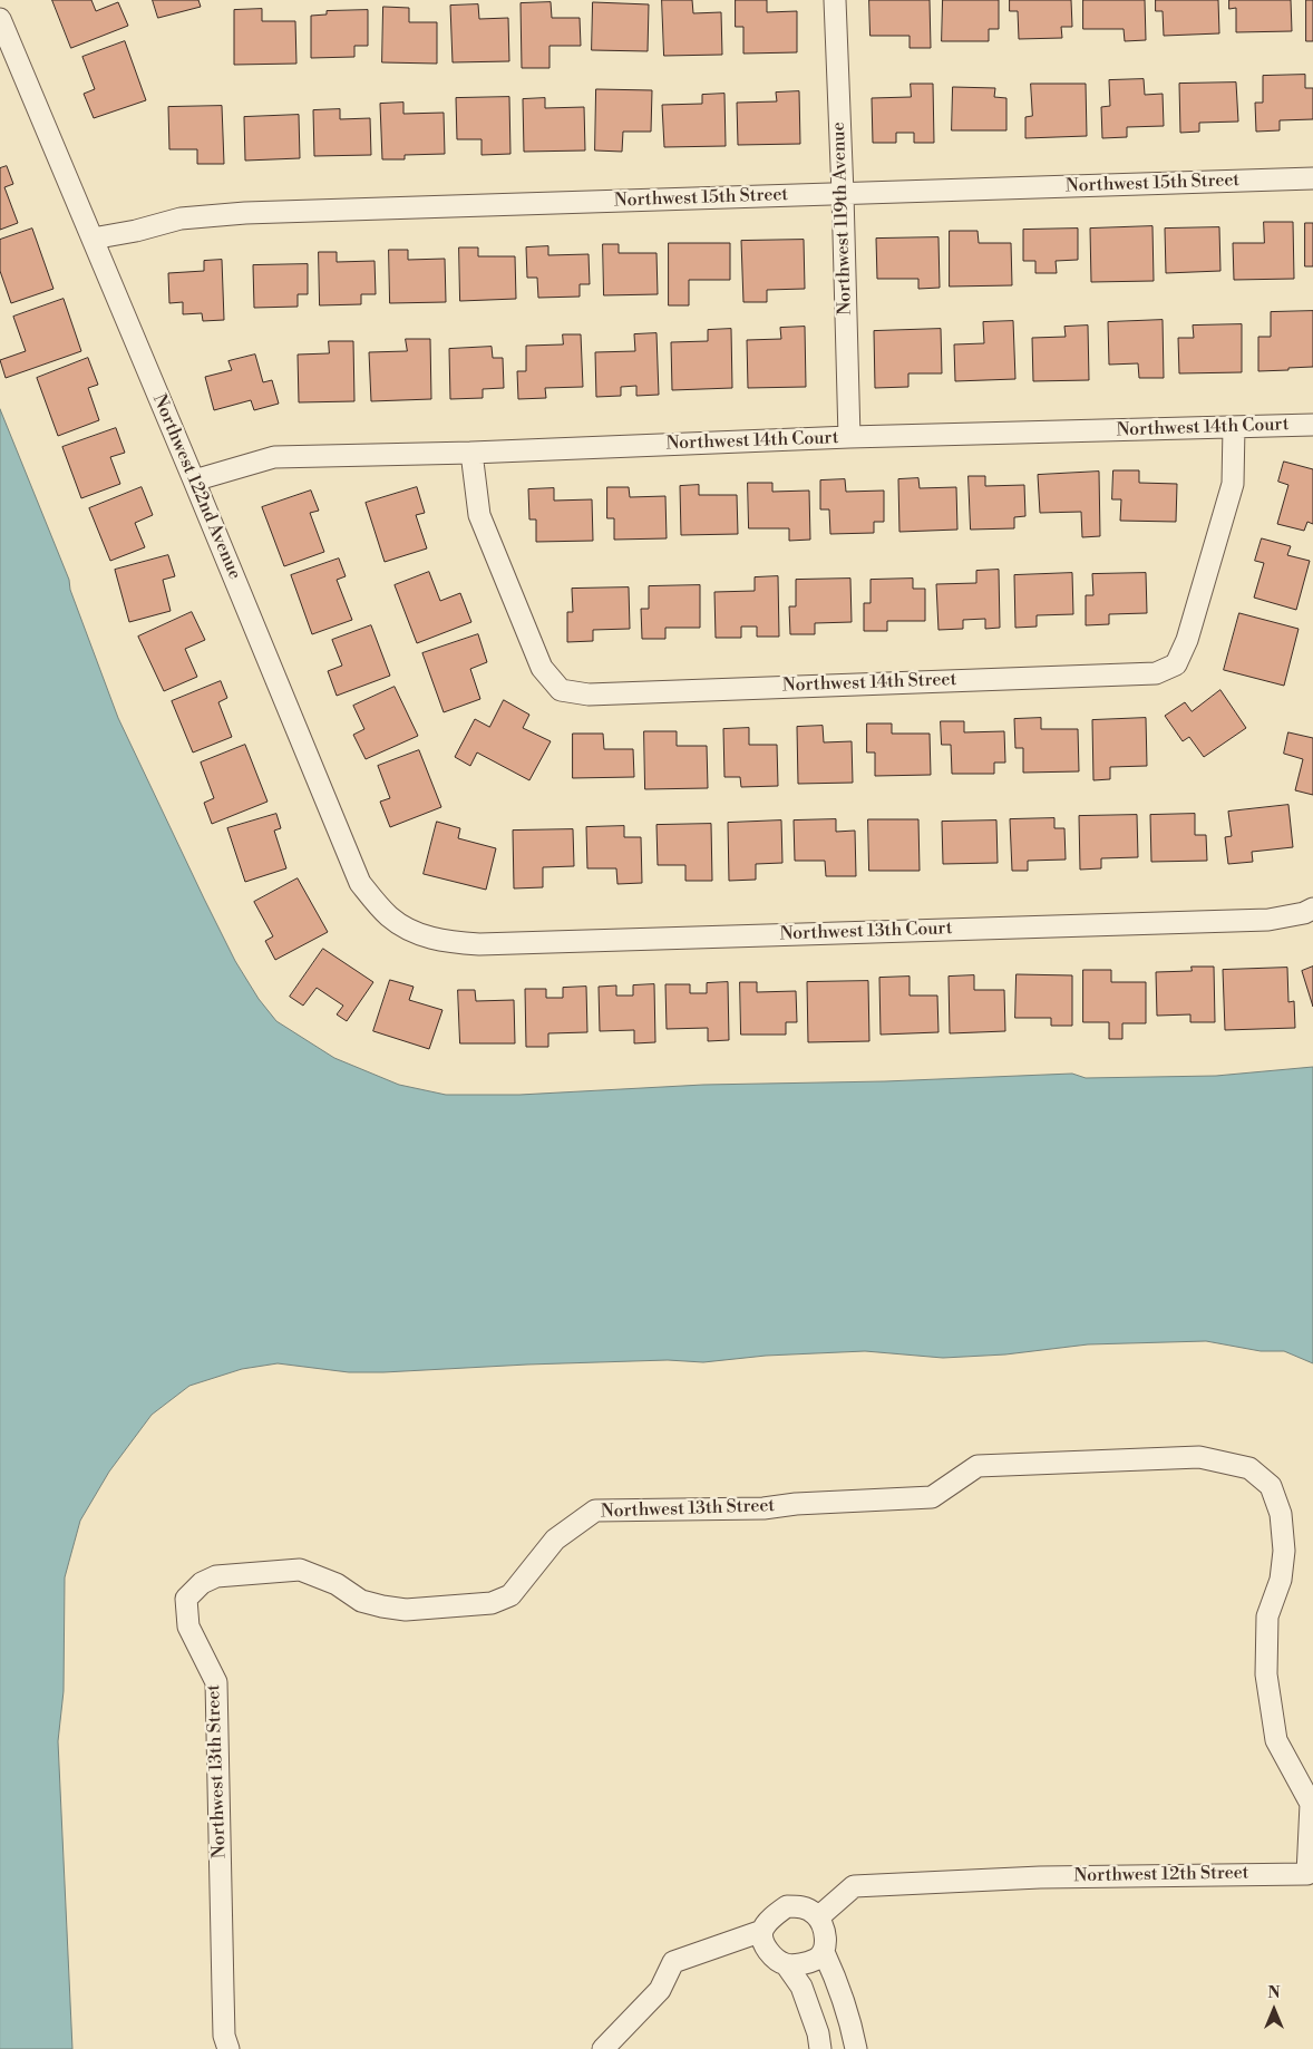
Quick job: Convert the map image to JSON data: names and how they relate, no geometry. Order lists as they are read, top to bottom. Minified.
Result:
{"streets":{"street":["Northwest 15th Street","Northwest 119th Avenue","Northwest 14th Court","Northwest 122nd Avenue","Northwest 14th Street","Northwest 13th Court","Northwest 13th Street","Northwest 12th Street"]},"crossings":[["Northwest 15th Street","Northwest 119th Avenue"],["Northwest 15th Street","Northwest 122nd Avenue"],["Northwest 119th Avenue","Northwest 14th Court"],["Northwest 14th Court","Northwest 122nd Avenue"],["Northwest 14th Court","Northwest 14th Street"],["Northwest 122nd Avenue","Northwest 13th Court"],["Northwest 13th Street","Northwest 12th Street"]],"north":"top"}
